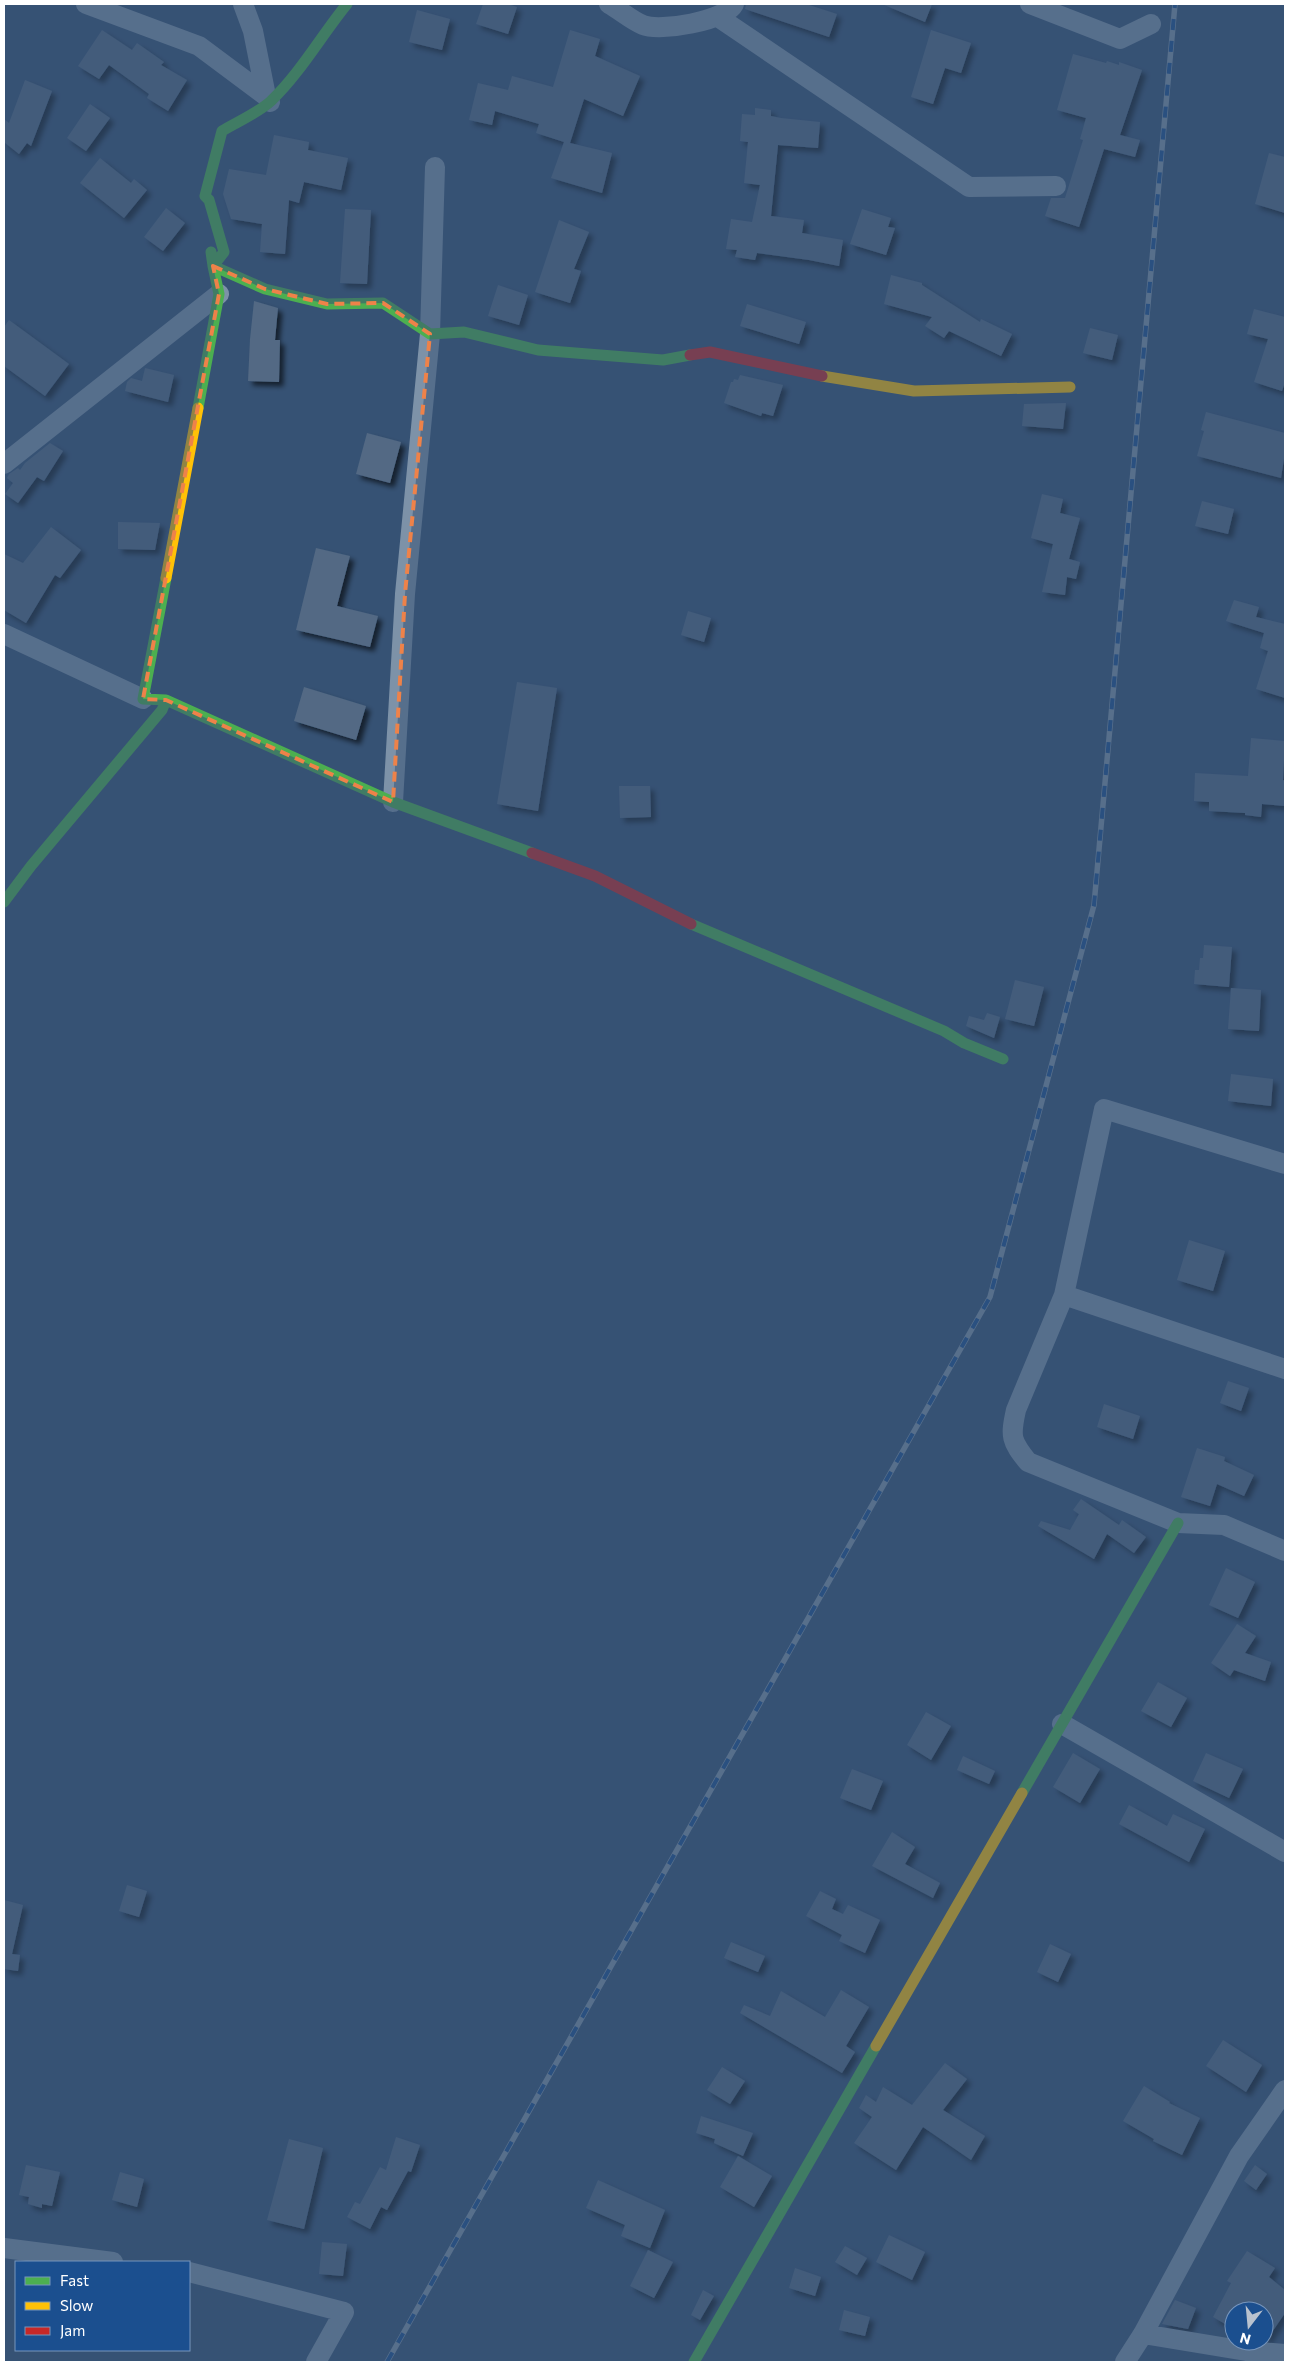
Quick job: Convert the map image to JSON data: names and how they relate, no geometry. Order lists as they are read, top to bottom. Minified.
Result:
{"legend":["Fast","Slow","Jam"],"north":"bottom"}
